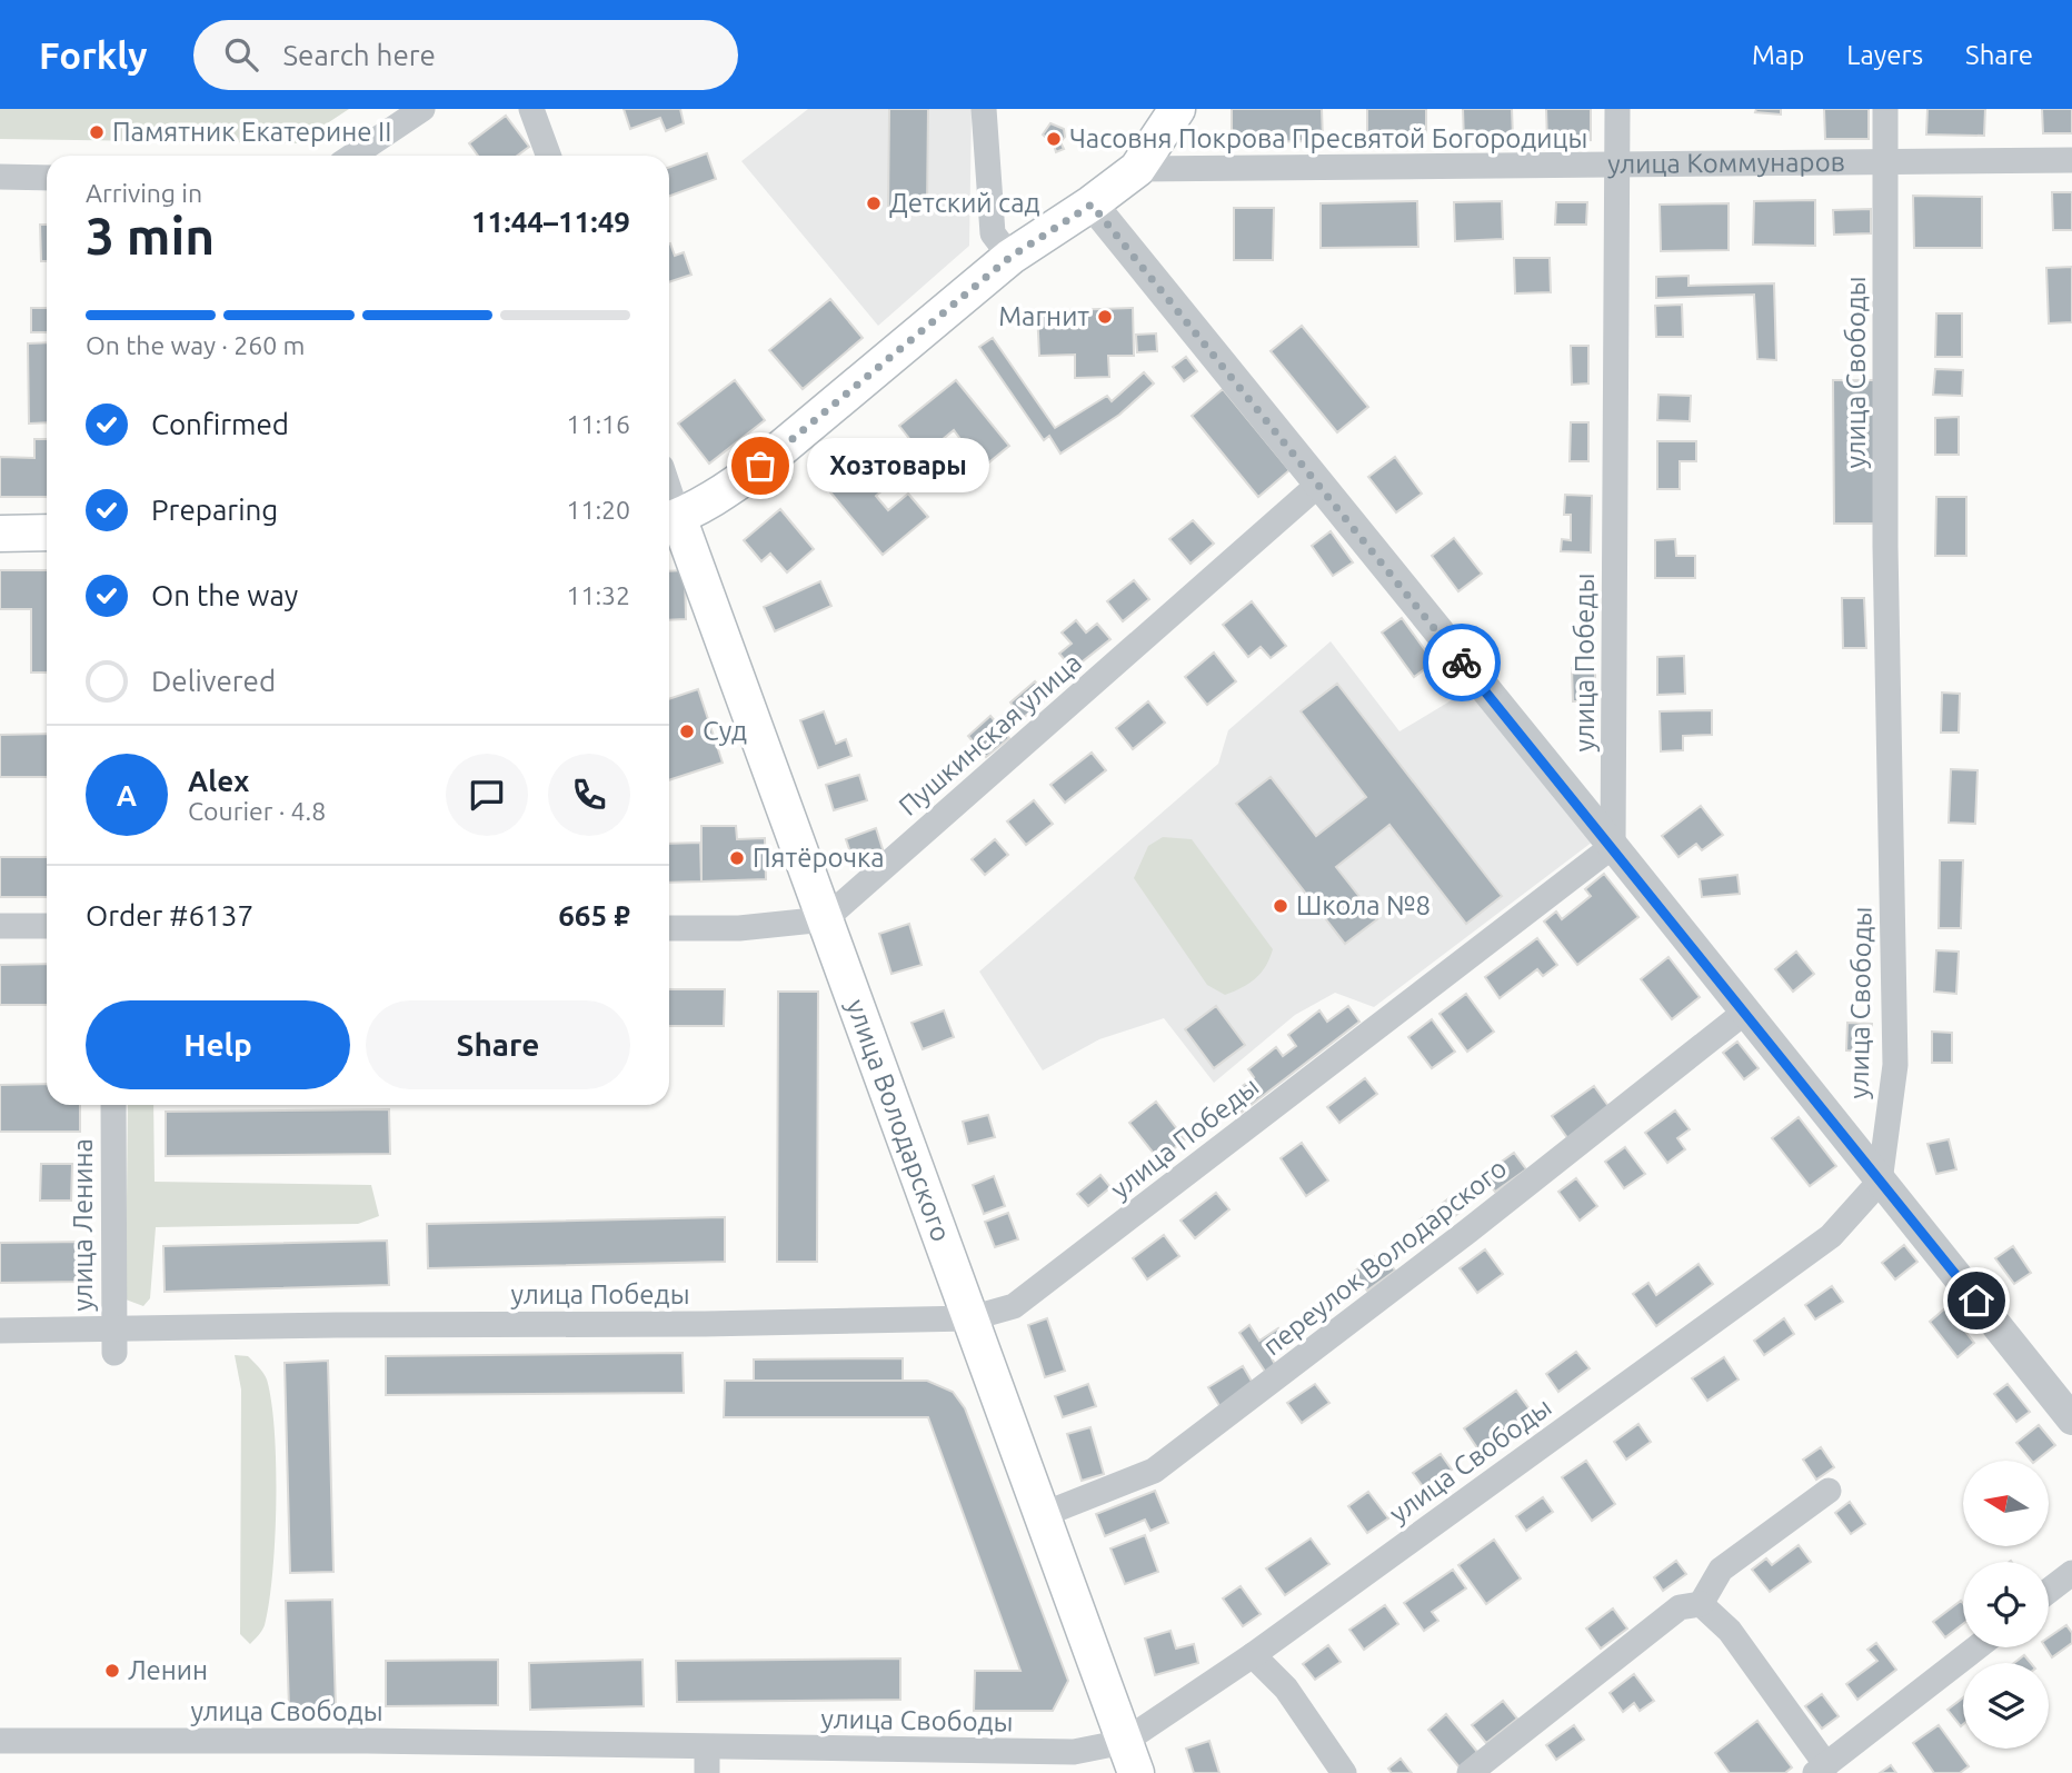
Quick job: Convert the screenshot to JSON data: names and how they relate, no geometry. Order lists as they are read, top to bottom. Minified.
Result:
{"streets":{"main road":["улица Володарского"],"street":["улица Коммунаров","улица Свободы","улица Победы","Пушкинская улица","улица Ленина","переулок Володарского"]},"crossings":[["улица Коммунаров","улица Свободы"],["улица Коммунаров","улица Победы"],["улица Свободы","улица Володарского"],["улица Победы","улица Володарского"],["улица Победы","улица Ленина"],["Пушкинская улица","улица Володарского"],["улица Володарского","переулок Володарского"]],"places":["Памятник Екатерине II","Часовня Покрова Пресвятой Богородицы","Детский сад","Магнит","Хозтовары","Суд","Пятёрочка","Школа №8","Ленин"],"north":"left","page":{"header":"Forkly","search":"Search here","nav":["Map","Layers","Share"],"heading":["3 min","Arriving in","11:44–11:49"],"panel":["Alex","Courier · 4.8","Order #6137","665 ₽"],"bar":"On the way · 260 m","list":[["Confirmed","11:16"],["Preparing","11:20"],["On the way","11:32"],"Delivered"],"bubble":"Хозтовары","round":"A","buttons":["Help","Share"]}}
